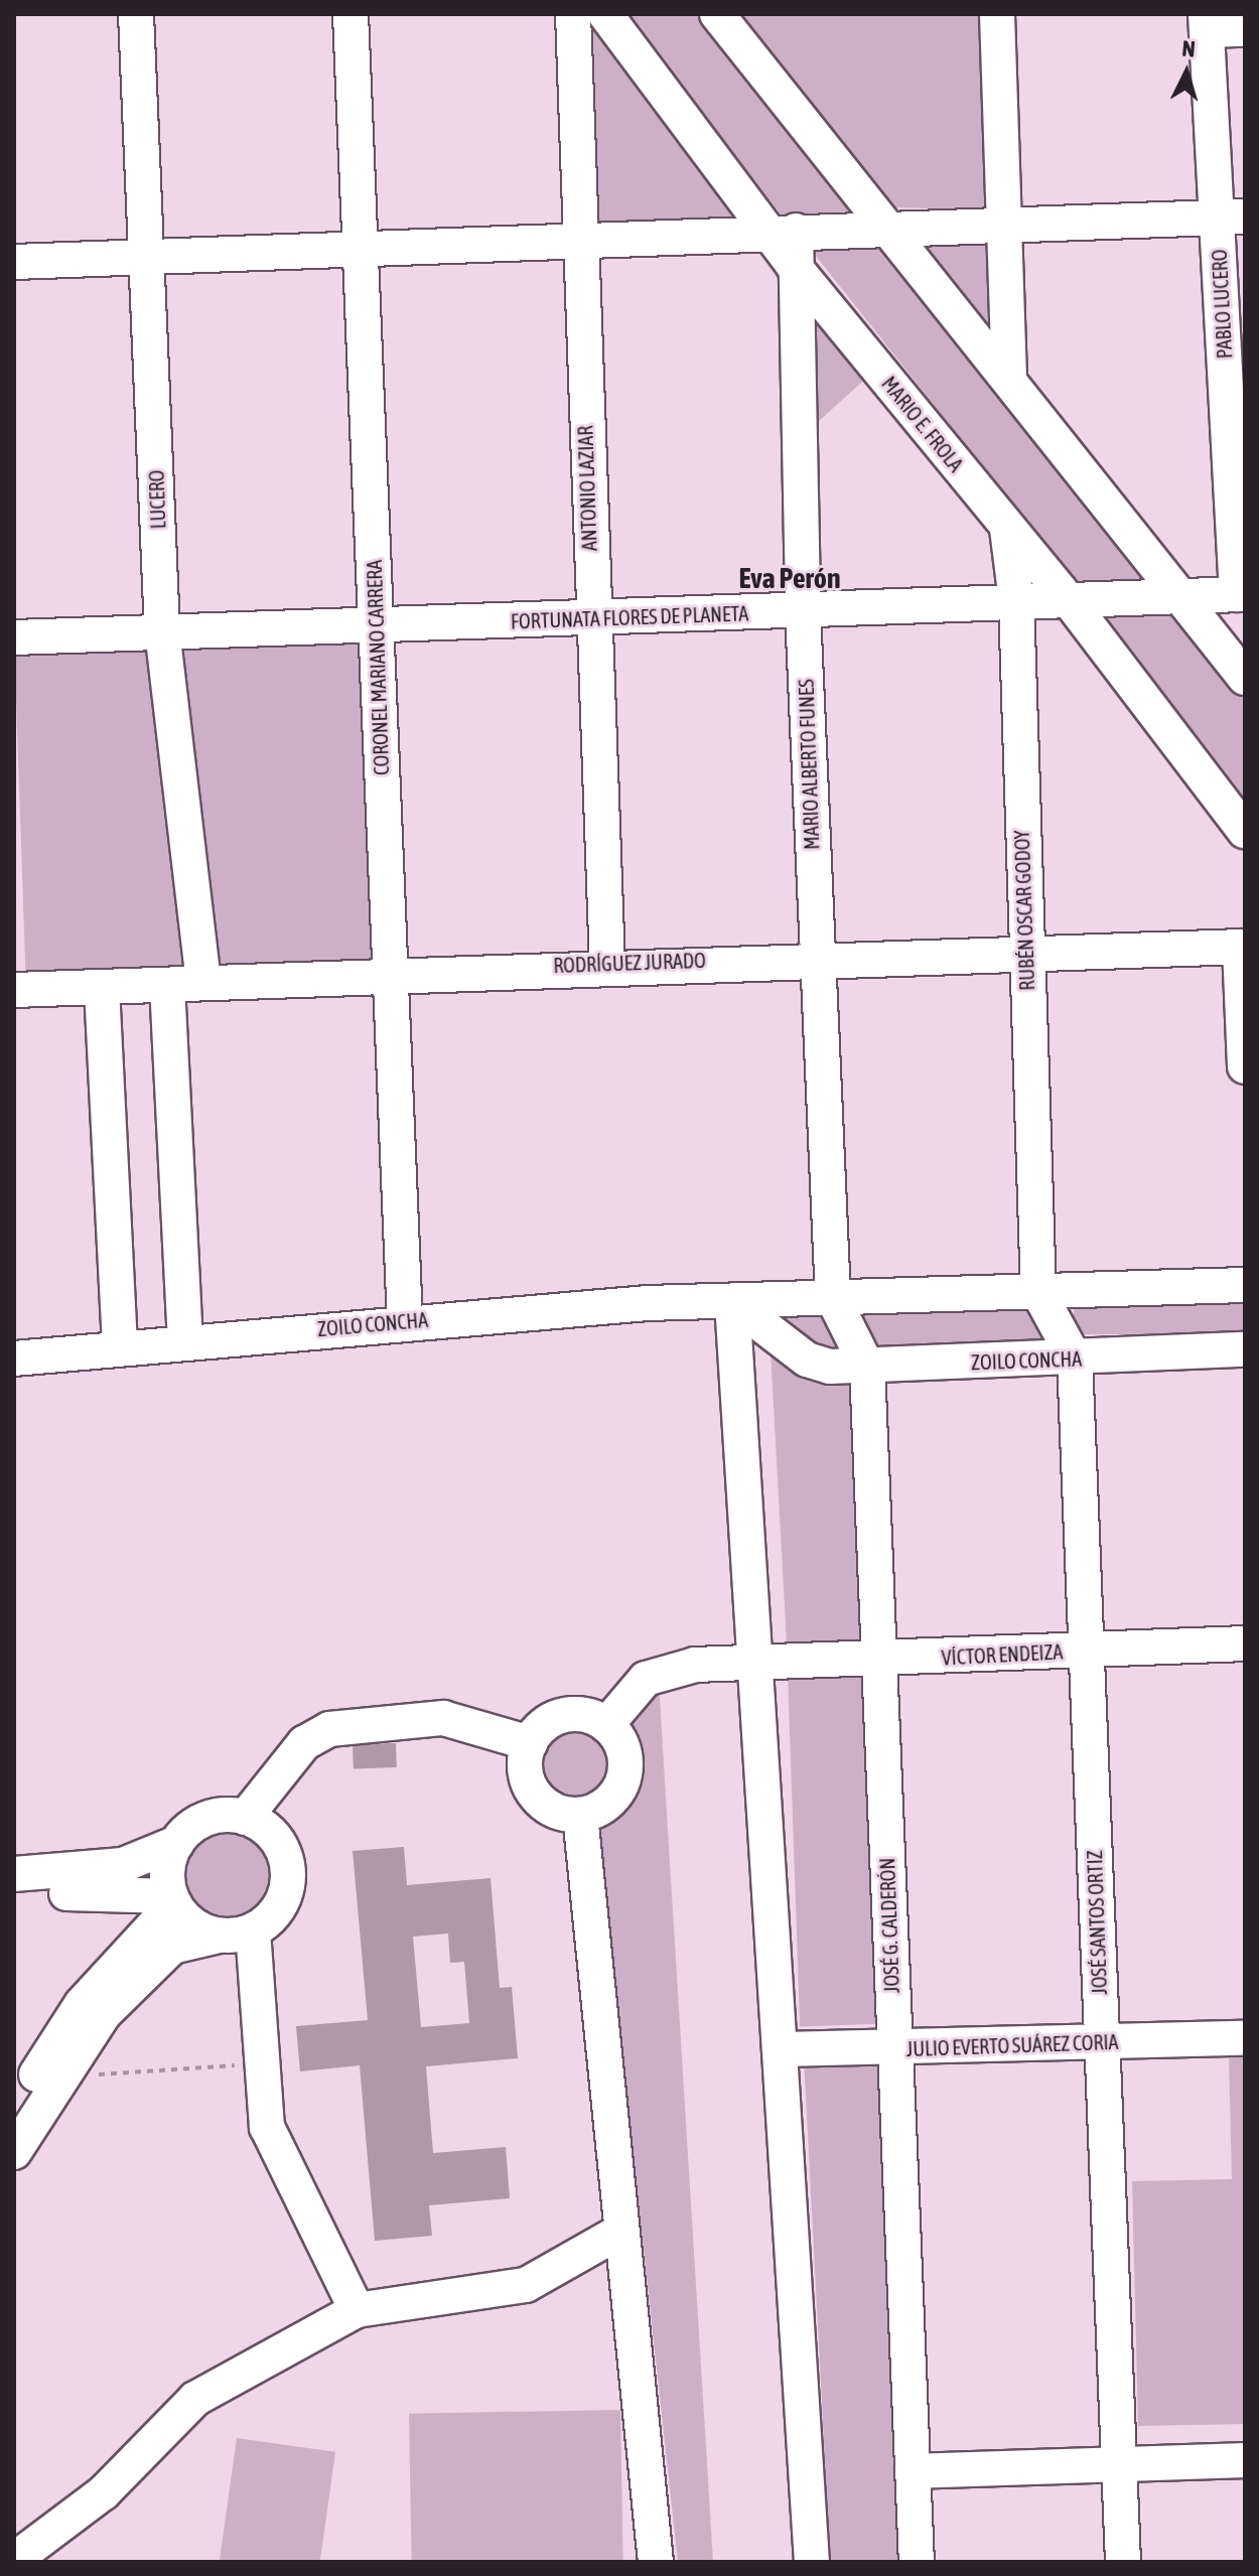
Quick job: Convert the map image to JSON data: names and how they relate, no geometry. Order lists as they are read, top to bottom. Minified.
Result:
{"streets":{"street":["PABLO LUCERO","MARIO E. FROLA","ANTONIO LAZIAR","LUCERO","FORTUNATA FLORES DE PLANETA","CORONEL MARIANO CARRERA","MARIO ALBERTO FUNES","RUBÉN OSCAR GODOY","RODRÍGUEZ JURADO","ZOILO CONCHA","VÍCTOR ENDEIZA","JOSÉ SANTOS ORTIZ","JOSÉ G. CALDERÓN","JULIO EVERTO SUÁREZ CORIA"]},"crossings":[["PABLO LUCERO","FORTUNATA FLORES DE PLANETA"],["MARIO E. FROLA","FORTUNATA FLORES DE PLANETA"],["MARIO E. FROLA","MARIO ALBERTO FUNES"],["MARIO E. FROLA","RUBÉN OSCAR GODOY"],["ANTONIO LAZIAR","FORTUNATA FLORES DE PLANETA"],["ANTONIO LAZIAR","RODRÍGUEZ JURADO"],["LUCERO","FORTUNATA FLORES DE PLANETA"],["LUCERO","RODRÍGUEZ JURADO"],["FORTUNATA FLORES DE PLANETA","CORONEL MARIANO CARRERA"],["FORTUNATA FLORES DE PLANETA","MARIO ALBERTO FUNES"],["FORTUNATA FLORES DE PLANETA","RUBÉN OSCAR GODOY"],["CORONEL MARIANO CARRERA","RODRÍGUEZ JURADO"],["CORONEL MARIANO CARRERA","ZOILO CONCHA"],["MARIO ALBERTO FUNES","RODRÍGUEZ JURADO"],["MARIO ALBERTO FUNES","ZOILO CONCHA"],["MARIO ALBERTO FUNES","JOSÉ G. CALDERÓN"],["RUBÉN OSCAR GODOY","RODRÍGUEZ JURADO"],["RUBÉN OSCAR GODOY","ZOILO CONCHA"],["RUBÉN OSCAR GODOY","JOSÉ SANTOS ORTIZ"],["ZOILO CONCHA","JOSÉ SANTOS ORTIZ"],["ZOILO CONCHA","JOSÉ G. CALDERÓN"],["VÍCTOR ENDEIZA","JOSÉ SANTOS ORTIZ"],["VÍCTOR ENDEIZA","JOSÉ G. CALDERÓN"],["JOSÉ SANTOS ORTIZ","JULIO EVERTO SUÁREZ CORIA"],["JOSÉ G. CALDERÓN","JULIO EVERTO SUÁREZ CORIA"]],"districts":["Eva Perón"],"north":"top"}
